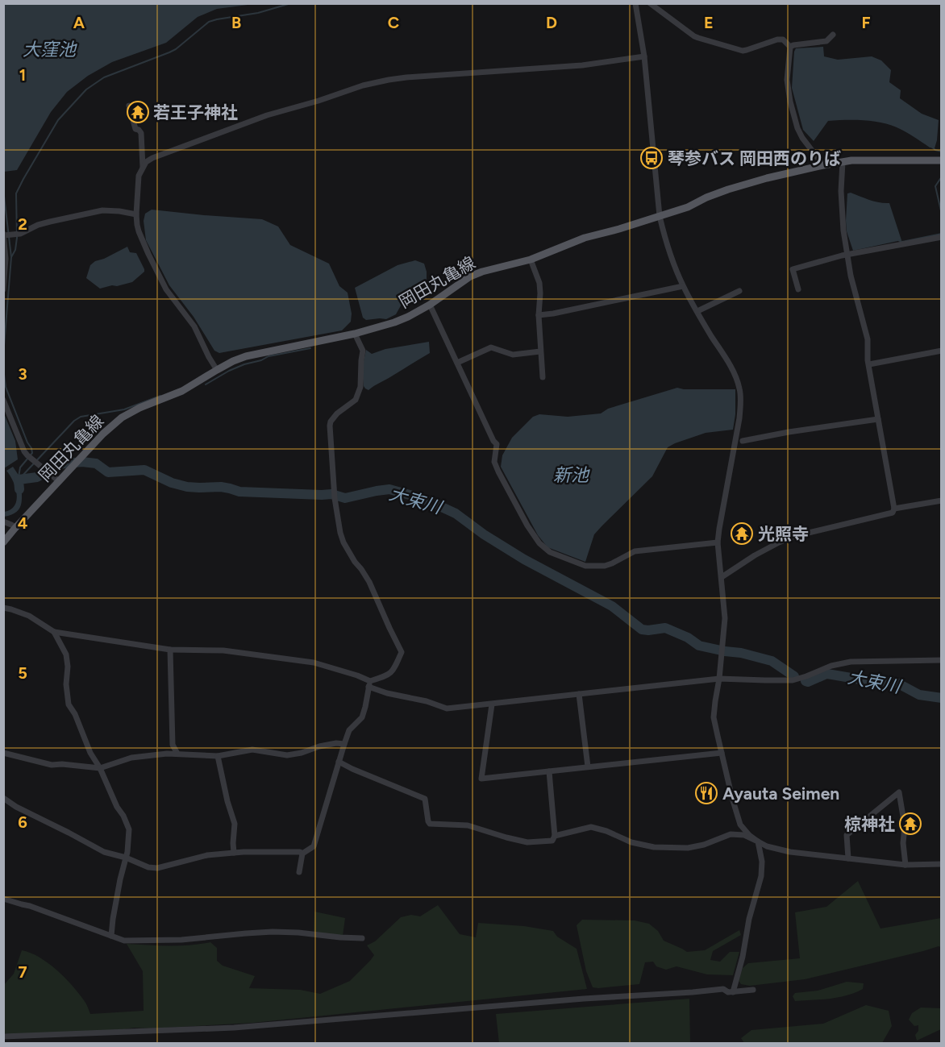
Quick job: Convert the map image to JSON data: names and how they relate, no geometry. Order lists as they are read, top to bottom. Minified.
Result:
{"streets":{"main road":["岡田丸亀線"]},"water":["大窪池","新池","大束川"],"places":{"temple":["若王子神社","光照寺","椋神社"],"bus stop":["琴参バス 岡田西のりば"],"restaurant":["Ayauta Seimen"]},"grid":{"columns":["A","B","C","D","E","F"],"rows":["1","2","3","4","5","6","7"]}}
